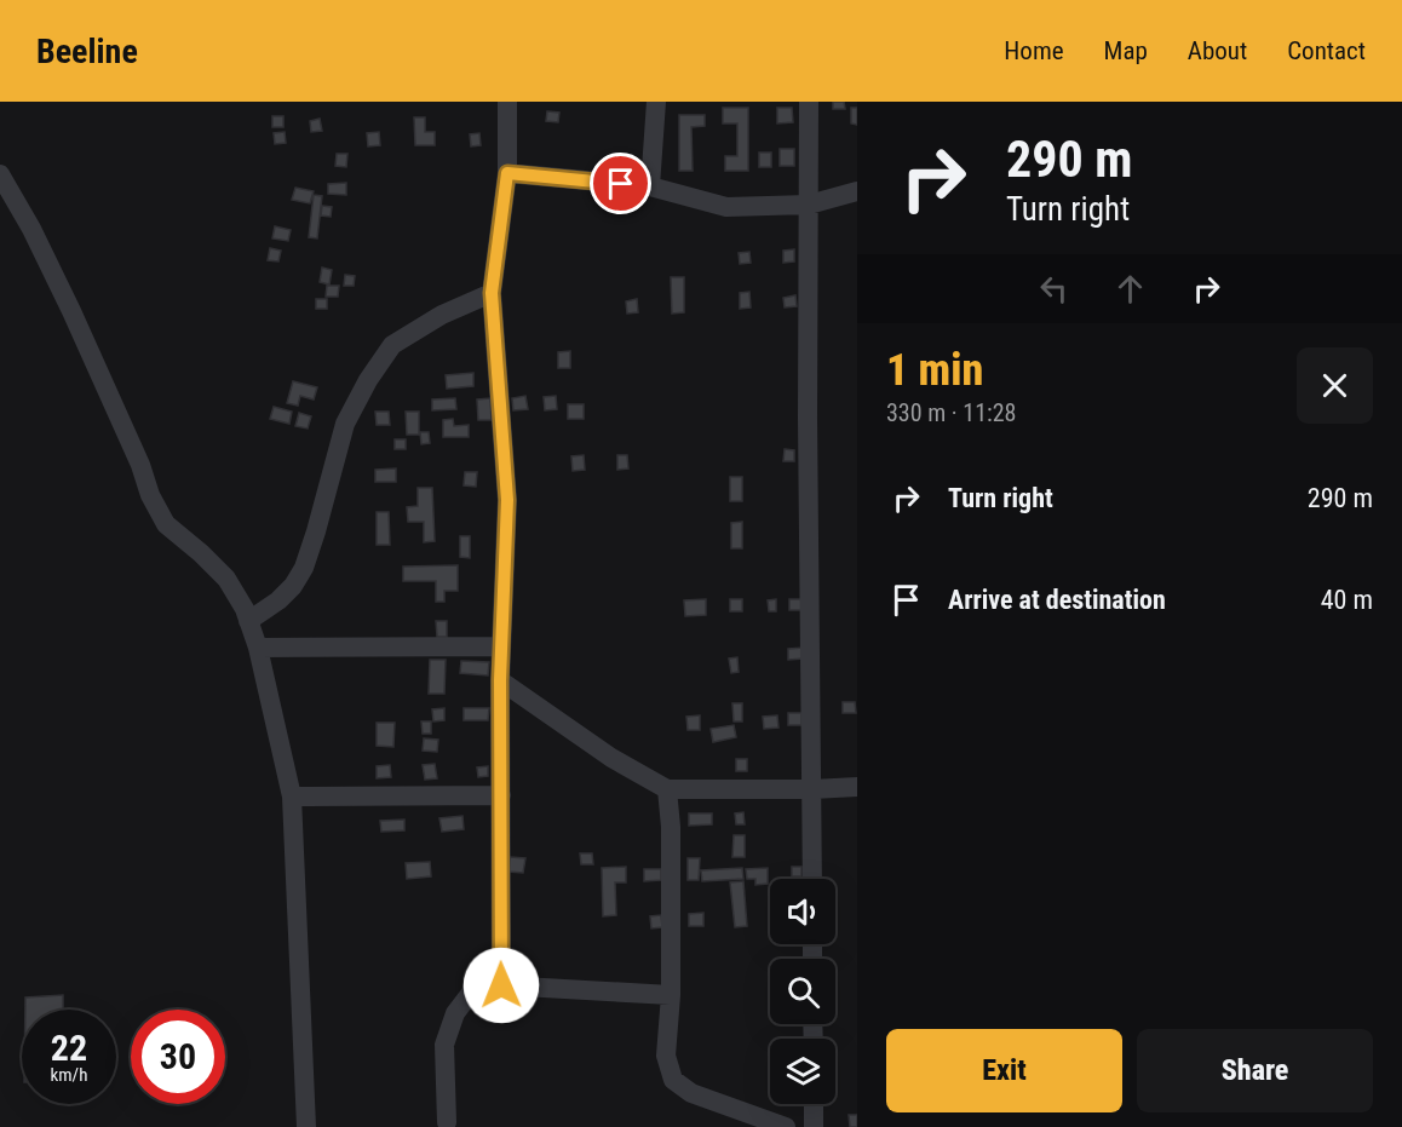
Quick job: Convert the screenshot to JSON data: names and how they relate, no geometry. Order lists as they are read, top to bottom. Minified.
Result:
{"page":{"header":"Beeline","nav":["Home","Map","About","Contact"],"turn":["290 m","Turn right"],"heading":["1 min","330 m · 11:28"],"list":[{"name":"Turn right","value":"290 m"},{"name":"Arrive at destination","value":"40 m"}],"speed":"22 km/h","limit":"30","buttons":["Exit","Share"]}}
